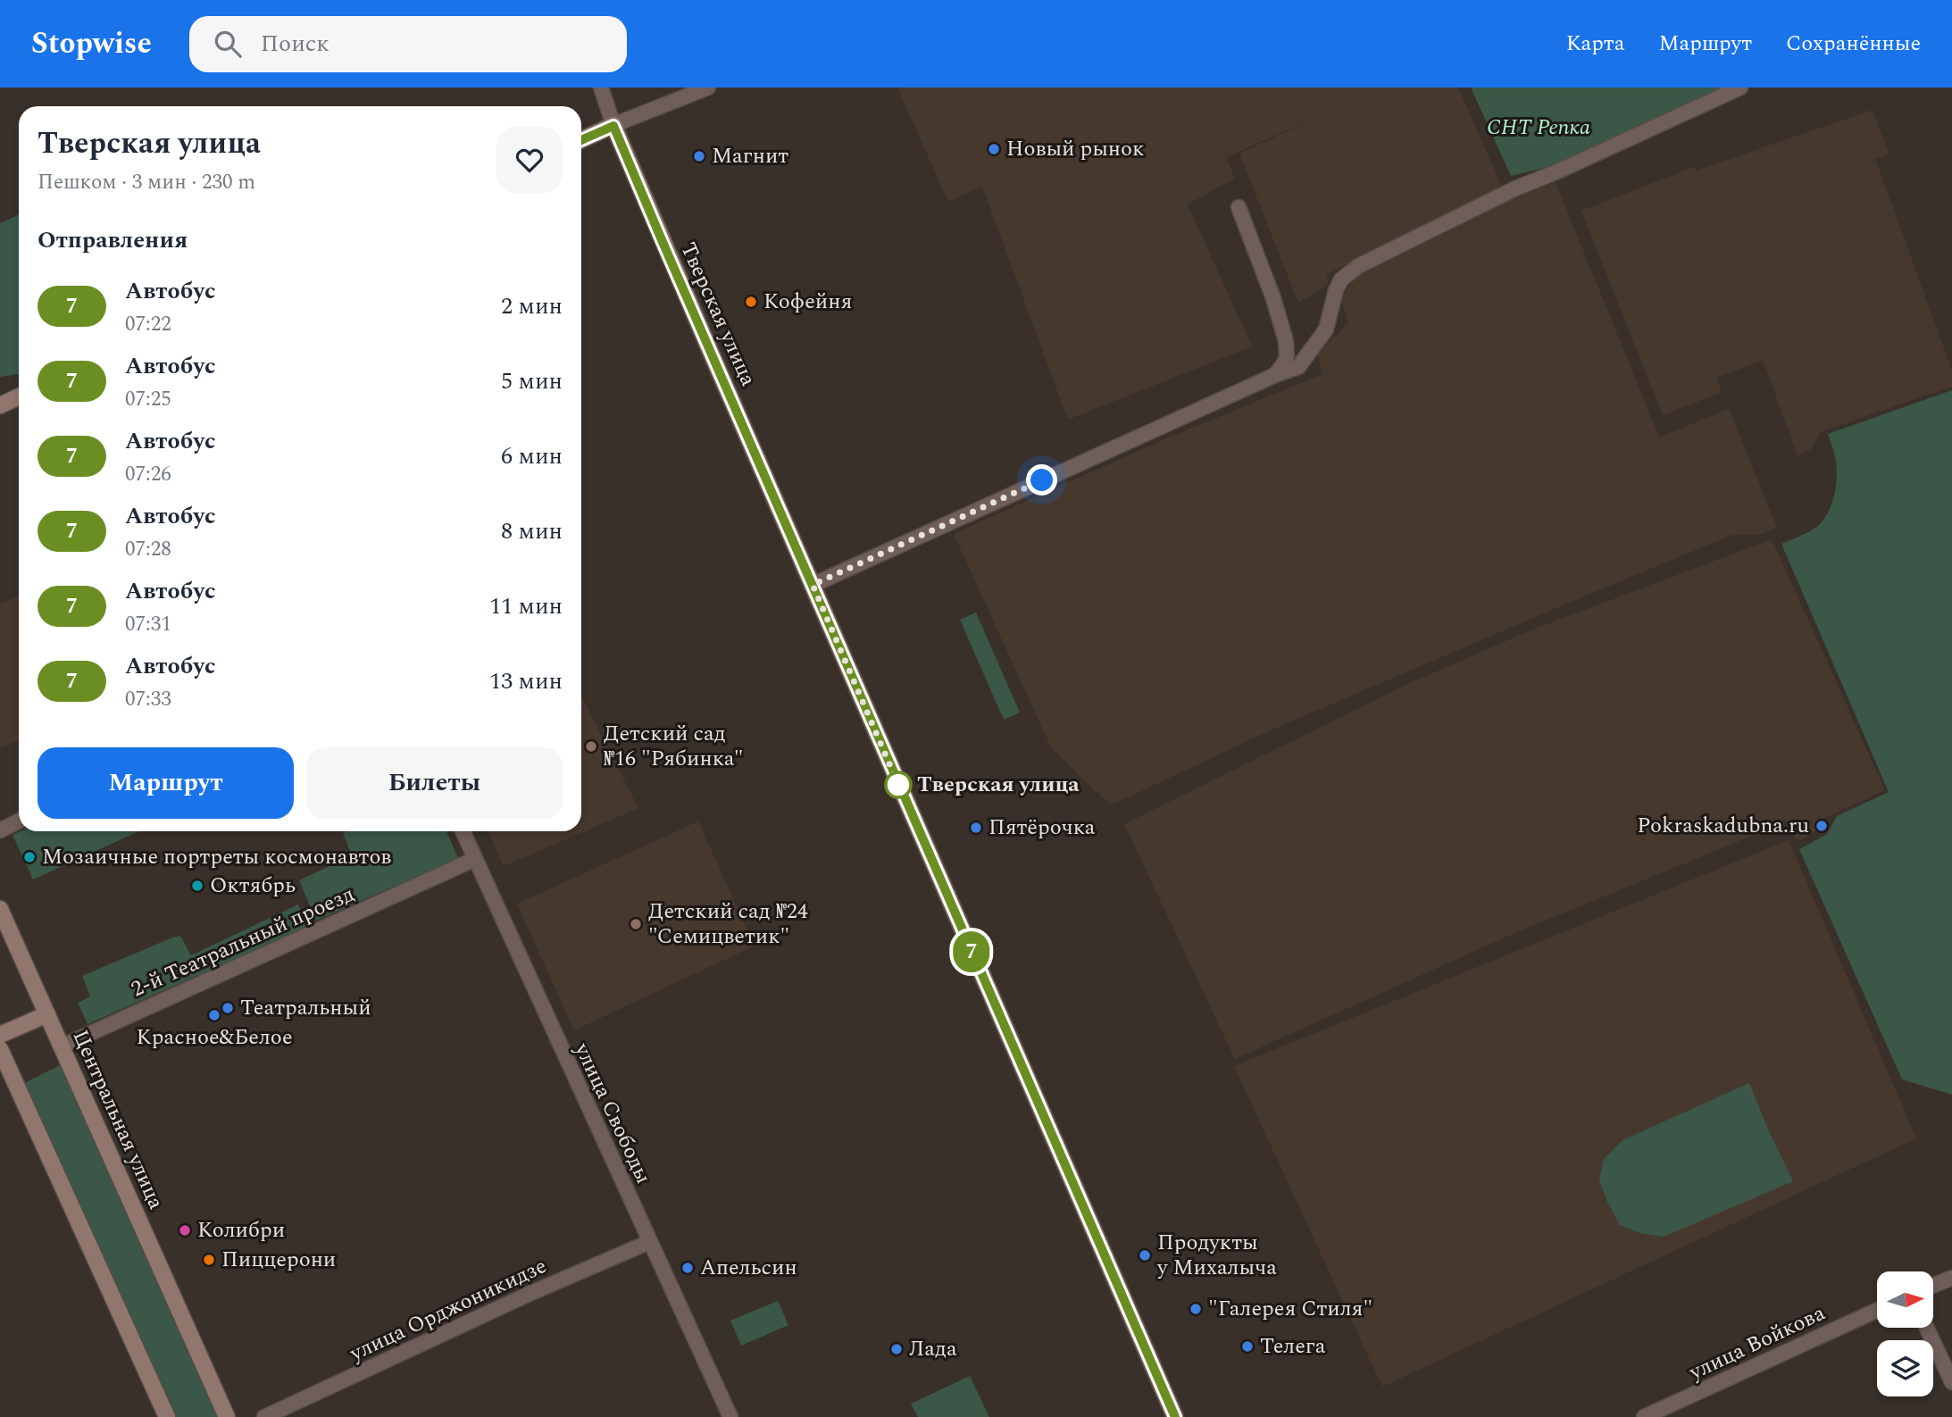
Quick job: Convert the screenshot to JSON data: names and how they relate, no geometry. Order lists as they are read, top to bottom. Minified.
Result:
{"streets":{"main road":["Тверская улица","Центральная улица"],"street":["2-й Театральный проезд","улица Свободы","улица Орджоникидзе","улица Войкова"]},"crossings":[["2-й Театральный проезд","улица Свободы"],["2-й Театральный проезд","Центральная улица"],["улица Свободы","улица Орджоникидзе"]],"parks":["СНТ Репка"],"places":["Новый рынок","Магнит","Кофейня","Детский сад №16 \"Рябинка\"","Тверская улица","Pokraskadubna.ru","Пятёрочка","Мозаичные портреты космонавтов","Октябрь","Детский сад №24 \"Семицветик\"","Театральный","Красное&Белое","Колибри","Продукты у Михалыча","Пиццерони","Апельсин","\"Галерея Стиля\"","Телега","Лада"],"lines":["bus line 7"],"north":"right","page":{"header":"Stopwise","search":"Поиск","nav":["Карта","Маршрут","Сохранённые"],"on_map":"7","heading":[["Тверская улица","Пешком · 3 мин · 230 m"],"Отправления"],"list":[{"mark":"7","name":"Автобус","note":"07:22","value":"2 мин"},{"mark":"7","name":"Автобус","note":"07:25","value":"5 мин"},{"mark":"7","name":"Автобус","note":"07:26","value":"6 мин"},{"mark":"7","name":"Автобус","note":"07:28","value":"8 мин"},{"mark":"7","name":"Автобус","note":"07:31","value":"11 мин"},{"mark":"7","name":"Автобус","note":"07:33","value":"13 мин"}],"buttons":["Маршрут","Билеты"]}}
